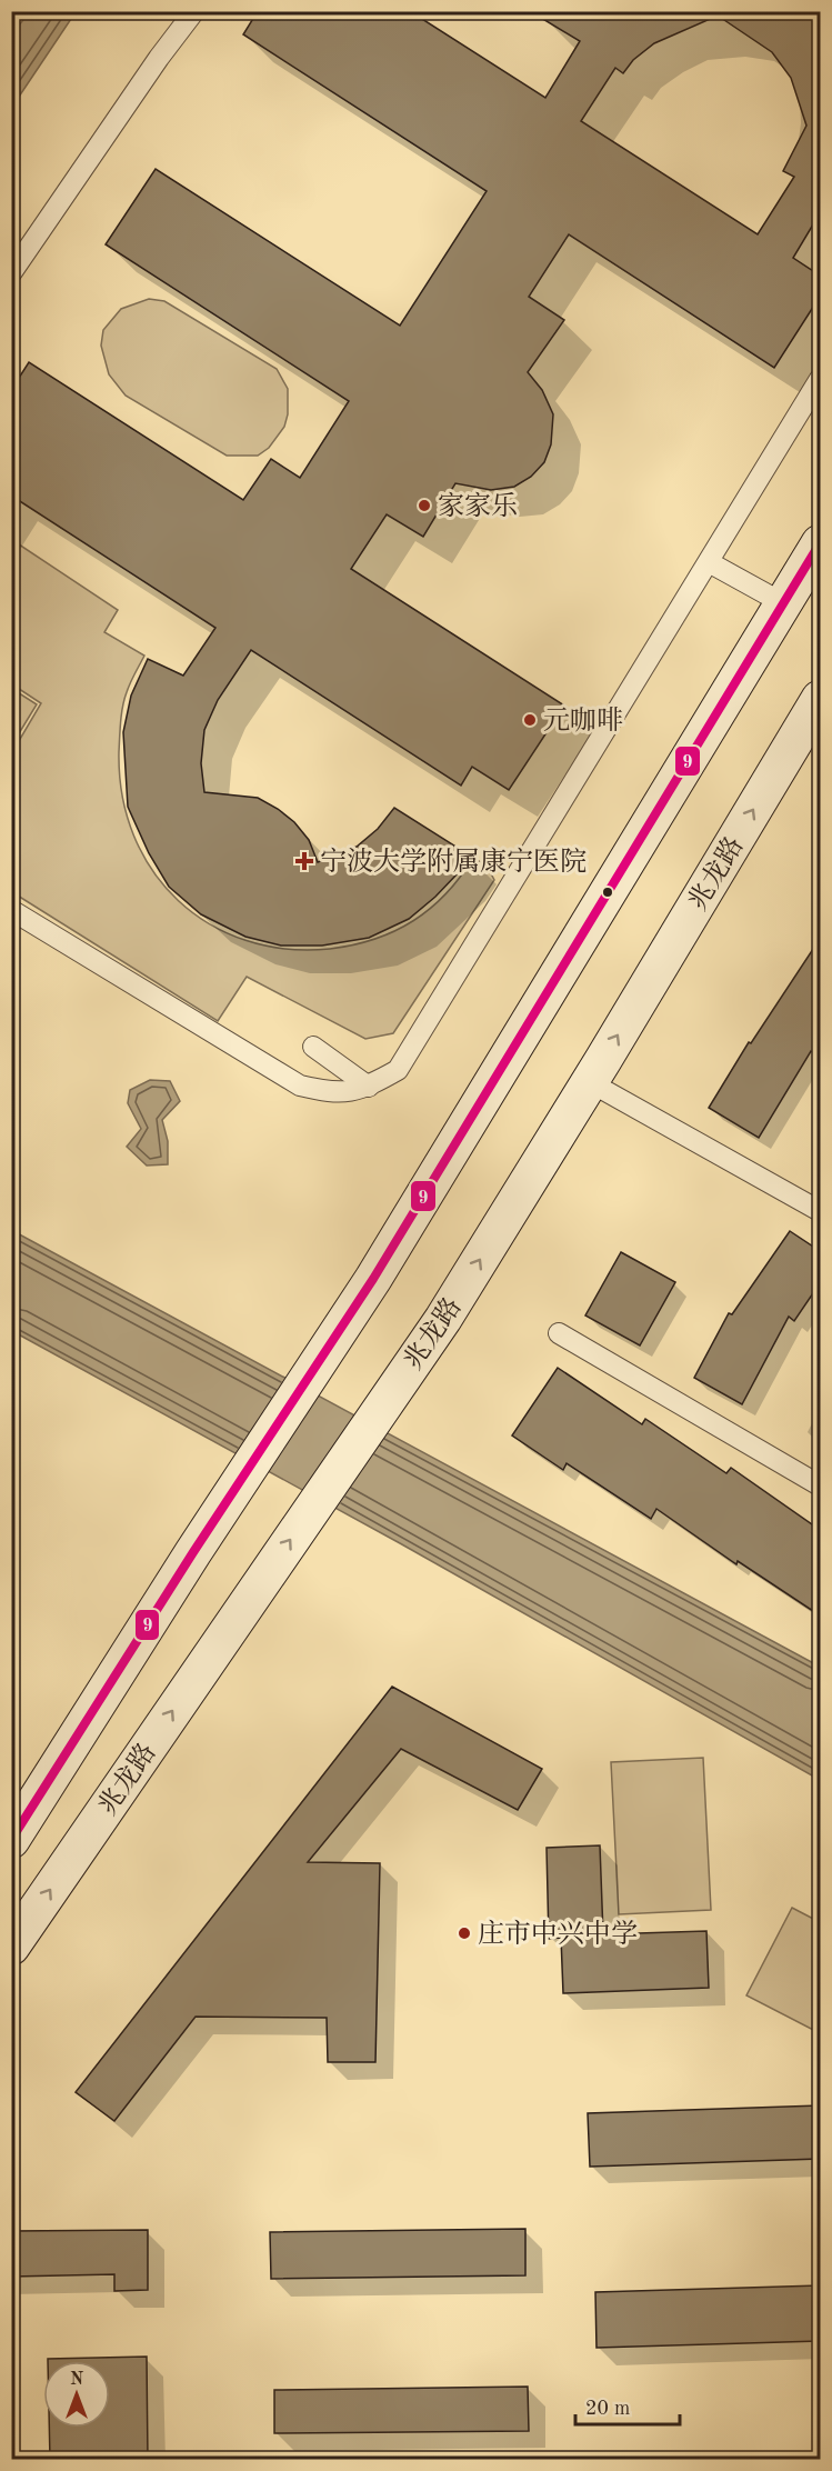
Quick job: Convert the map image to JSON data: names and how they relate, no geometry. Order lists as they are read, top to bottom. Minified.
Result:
{"streets":{"main road":["兆龙路"]},"places":{"other":["家家乐","元咖啡","庄市中兴中学"],"health":["宁波大学附属康宁医院"]},"lines":["transit line 9"],"scale_bar":"20 m","north":"top"}
